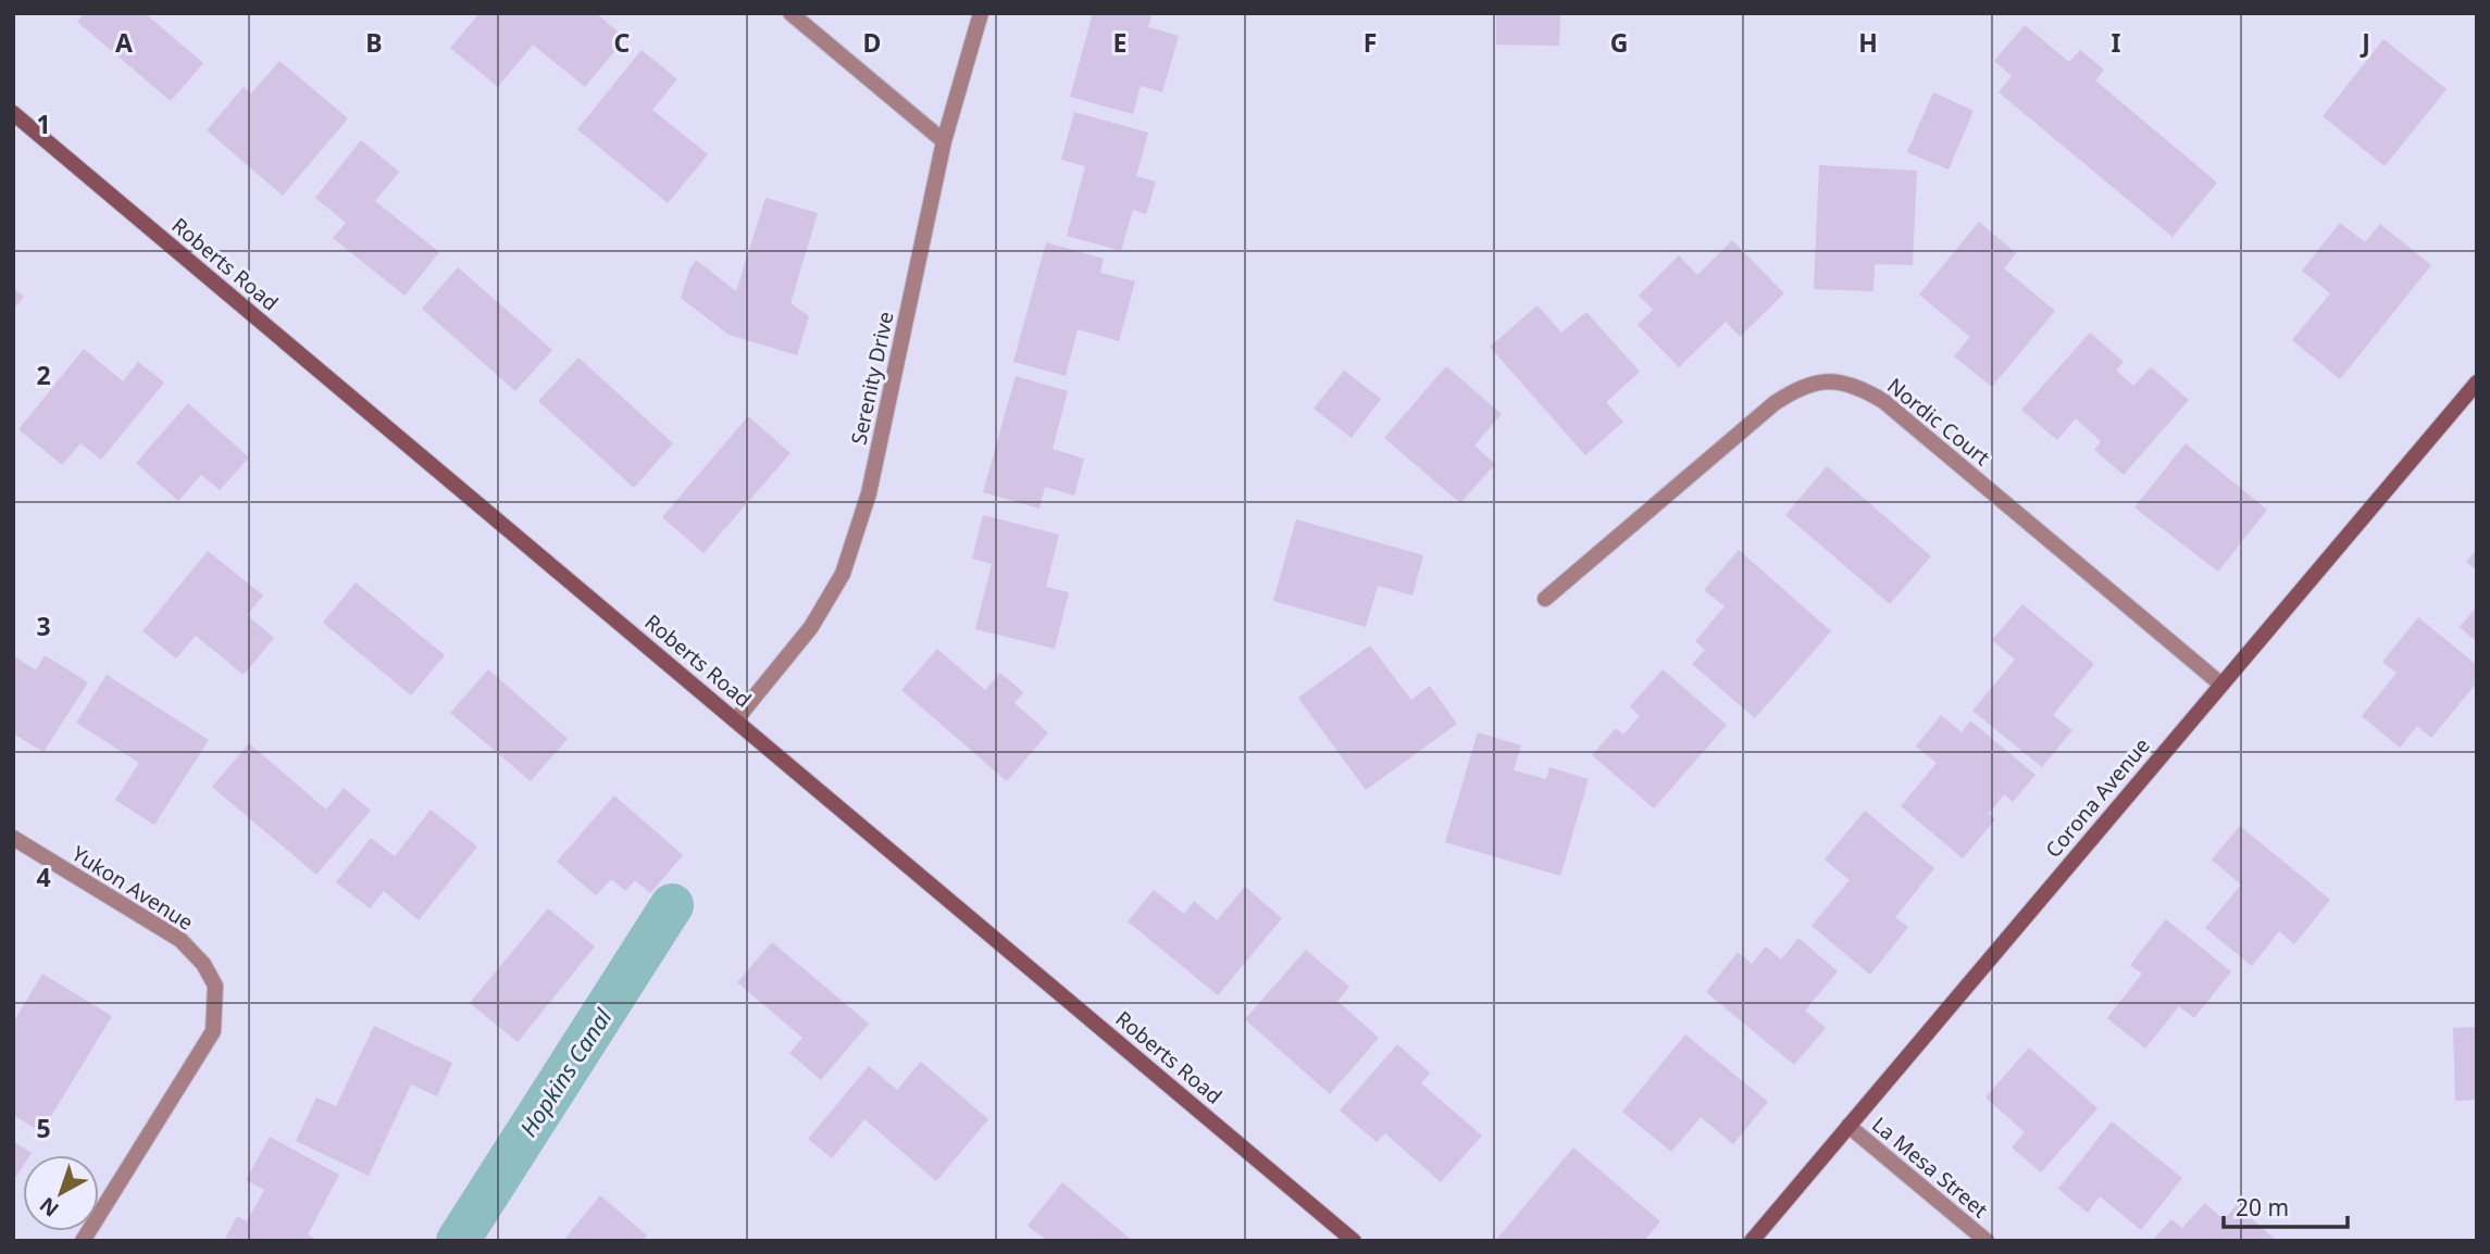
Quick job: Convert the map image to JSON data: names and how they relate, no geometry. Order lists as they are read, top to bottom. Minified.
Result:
{"streets":{"street":["Roberts Road","Serenity Drive","Nordic Court","Corona Avenue","Yukon Avenue","La Mesa Street"]},"crossings":[["Roberts Road","Serenity Drive"],["Nordic Court","Corona Avenue"],["Corona Avenue","La Mesa Street"]],"water":["Hopkins Canal"],"scale_bar":"20 m","north":"bottom left","grid":{"columns":["A","B","C","D","E","F","G","H","I","J"],"rows":["1","2","3","4","5"]}}
